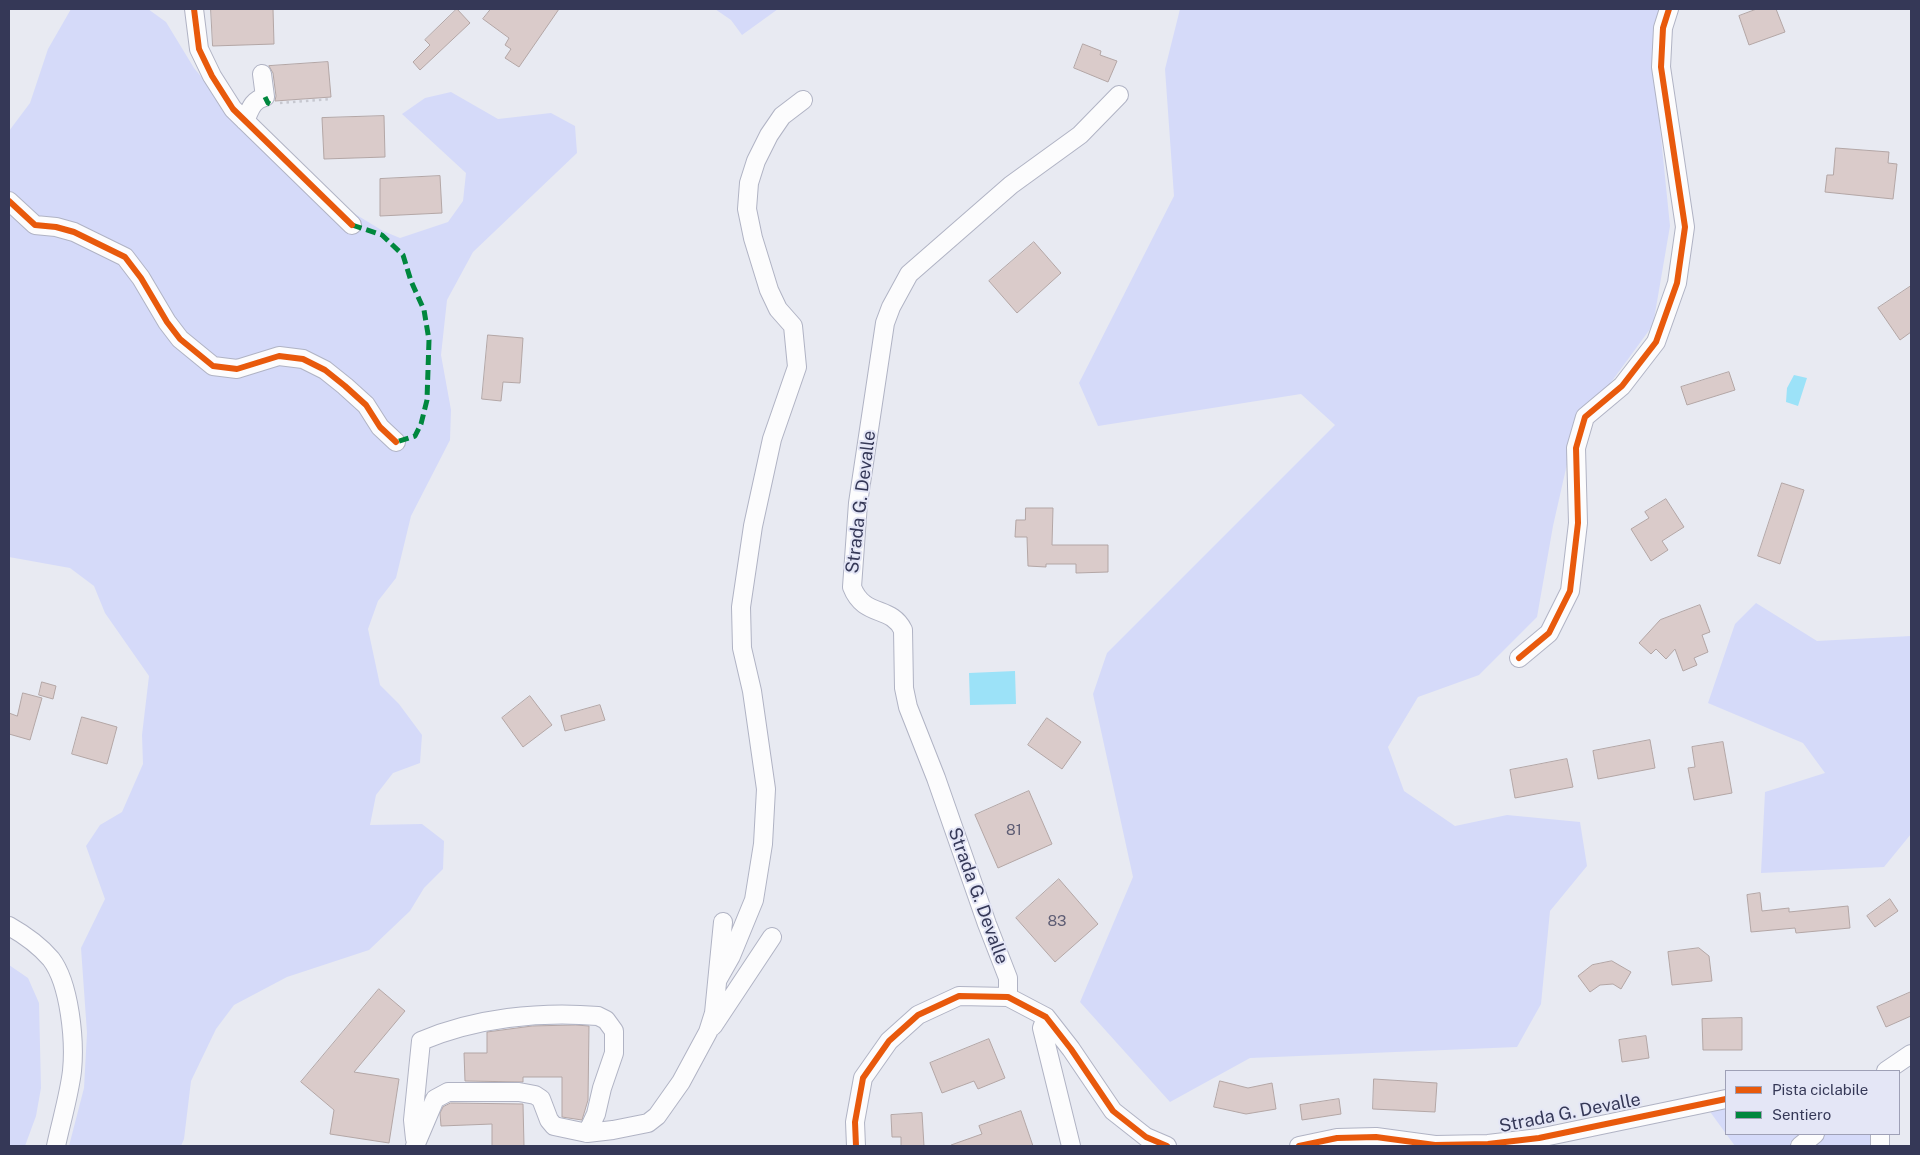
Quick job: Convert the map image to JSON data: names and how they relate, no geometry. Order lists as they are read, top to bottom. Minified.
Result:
{"streets":{"street":["Strada G. Devalle"]},"house_numbers":["81","83"],"legend":["Pista ciclabile","Sentiero"]}
